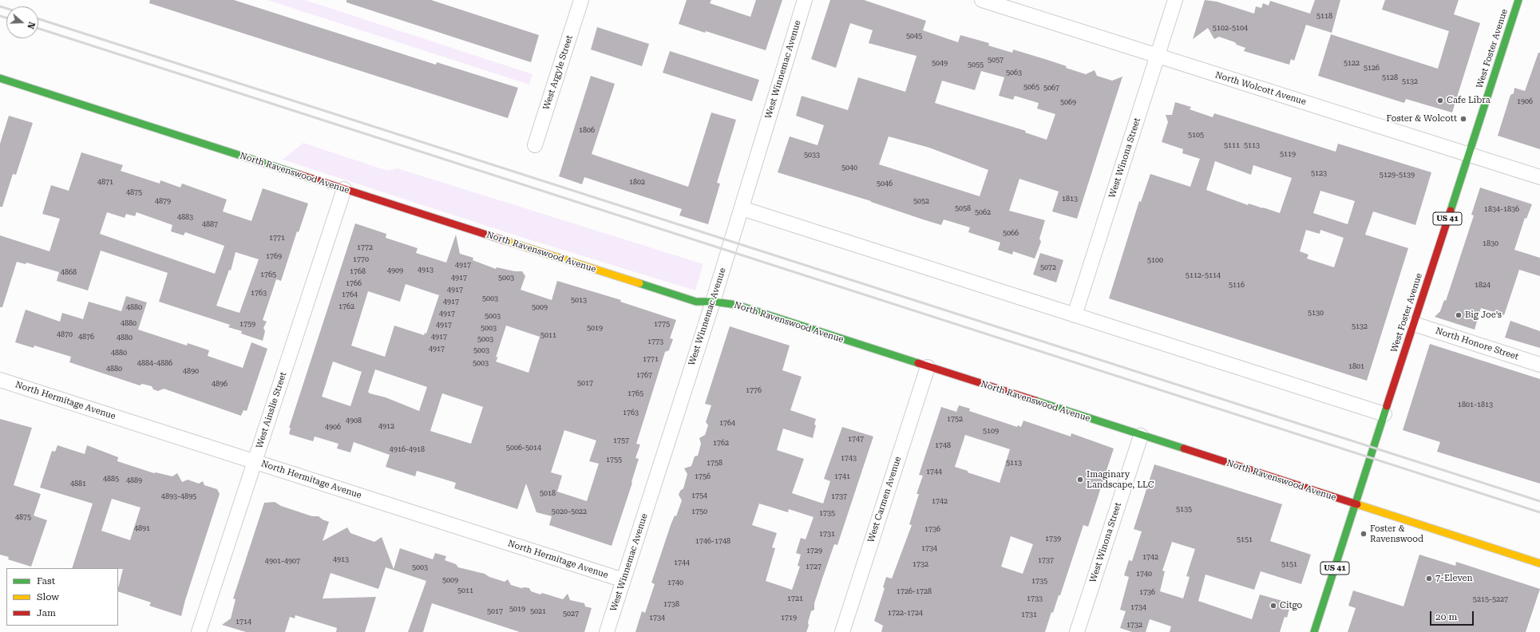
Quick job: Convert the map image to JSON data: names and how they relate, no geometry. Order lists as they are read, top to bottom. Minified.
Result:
{"streets":{"street":["West Foster Avenue","West Winnemac Avenue","West Argyle Street","North Wolcott Avenue","West Winona Street","North Ravenswood Avenue","US 41","North Honore Street","North Hermitage Avenue","West Ainslie Street","West Carmen Avenue"]},"crossings":[["West Foster Avenue","North Wolcott Avenue"],["West Foster Avenue","North Ravenswood Avenue"],["West Foster Avenue","North Honore Street"],["West Winnemac Avenue","North Ravenswood Avenue"],["West Winnemac Avenue","North Hermitage Avenue"],["North Wolcott Avenue","West Winona Street"],["West Winona Street","North Ravenswood Avenue"],["North Ravenswood Avenue","West Ainslie Street"],["North Ravenswood Avenue","West Carmen Avenue"],["North Hermitage Avenue","West Ainslie Street"]],"places":["Cafe Libra","Foster & Wolcott","Big Joe’s","Imaginary Landscape, LLC","Foster & Ravenswood","7-Eleven","Citgo"],"house_numbers":["5118","5102-5104","5045","5057","5049","5122","5055","5126","5063","5128","5132","5065","5067","1906","5069","1806","5105","5111","5113","5119","5033","5040","5123","5129-5139","4871","1802","5046","4875","1813","4879","5052","5058","1834-1836","5062","4883","4887","5066","1771","1830","1772","1769","1770","5100","4917","5072","4913","4909","1768","4868","1765","5112-5114","4917","5003","1766","5116","1824","4917","1763","1764","5003","5013","4917","1762","4880","5009","5130","4917","5003","4880","1759","1775","4917","5132","5003","5019","4870","5011","4876","4917","4880","5003","1773","4917","5003","4880","1771","4884-4886","5003","1801","4880","4890","1767","5017","4896","1776","1765","1801-1813","1763","1752","4908","1764","4912","4906","5109","1747","1757","1762","1748","5006-5014","4916-4918","1743","1755","1758","5113","1744","1756","1741","4885","4889","4881","5018","1754","4893-4895","1737","1742","5135","5020-5022","1750","1735","4875","4891","1736","1731","1739","5151","1746-1748","1734","1729","1742","4913","1737","4901-4907","1744","1732","5151","1727","5003","1740","5009","1735","1740","5011","1726-1728","1736","1721","1733","5215-5227","1738","1734","5019","5017","5021","1722-1724","5027","1731","1734","1719","1714","1732"],"legend":["Fast","Slow","Jam"],"scale_bar":"20 m","north":"right"}
